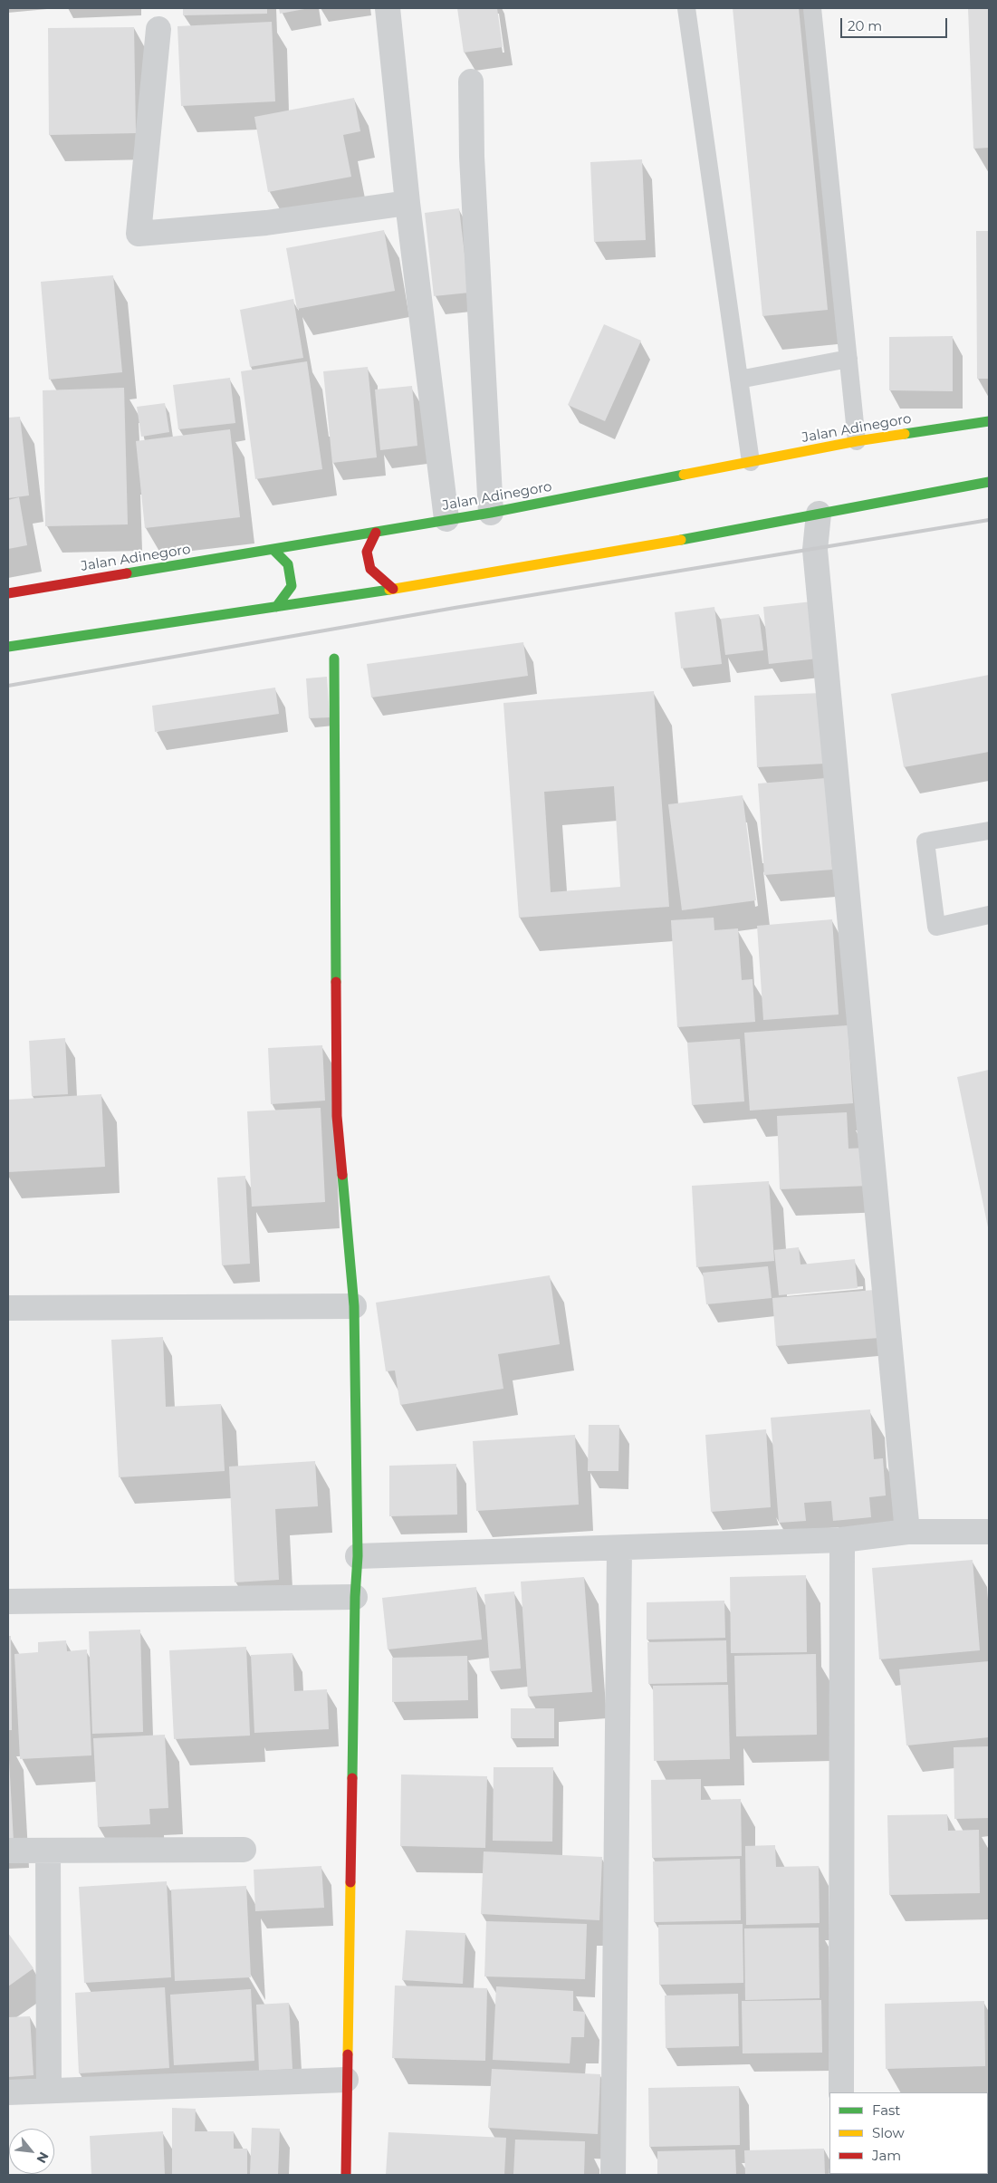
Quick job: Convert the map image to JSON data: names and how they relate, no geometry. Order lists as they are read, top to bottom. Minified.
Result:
{"streets":{"main road":["Jalan Adinegoro"]},"legend":["Fast","Slow","Jam"],"scale_bar":"20 m","north":"bottom right"}
